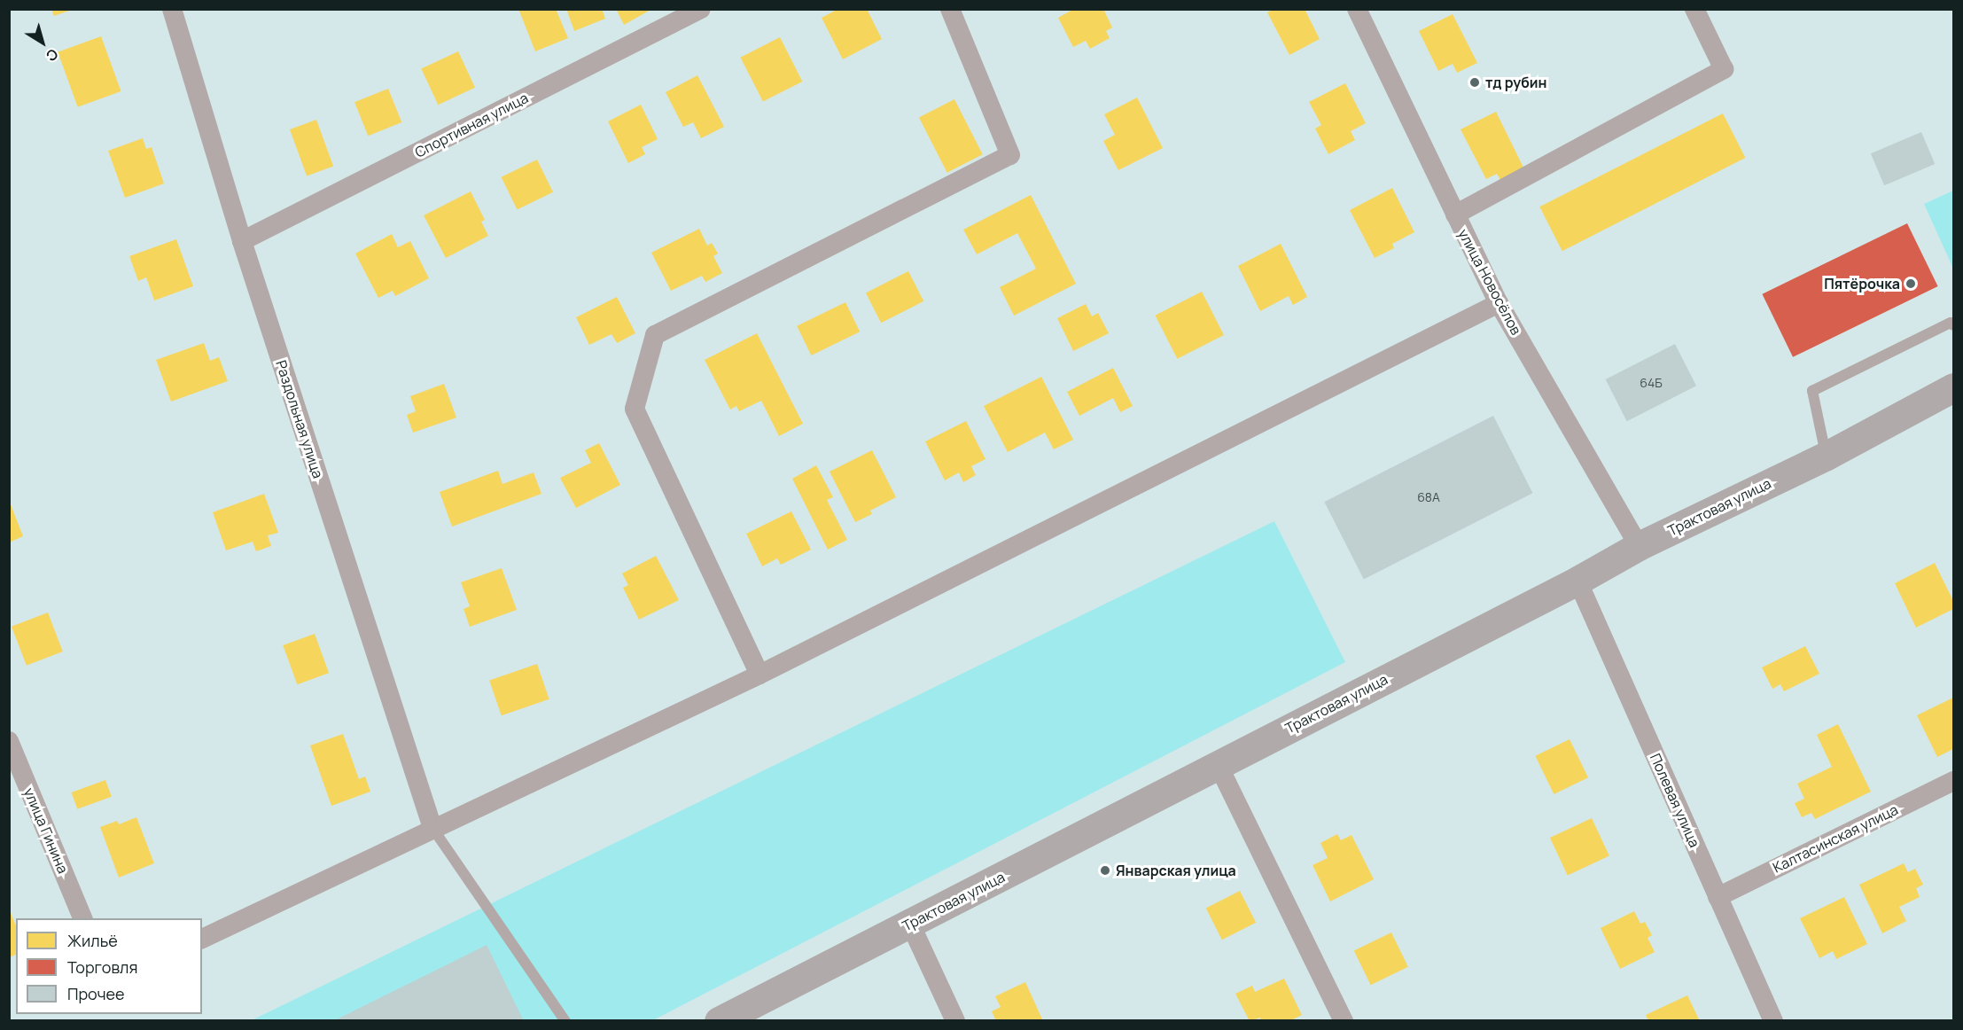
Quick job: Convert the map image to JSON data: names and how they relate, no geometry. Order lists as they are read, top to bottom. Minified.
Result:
{"streets":{"main road":["Трактовая улица"],"street":["Спортивная улица","улица Новосёлов","Раздольная улица","Полевая улица","улица Гинина","Калтасинская улица"]},"crossings":[["Спортивная улица","Раздольная улица"],["улица Новосёлов","Трактовая улица"],["Трактовая улица","Полевая улица"],["Полевая улица","Калтасинская улица"]],"places":["тд рубин","Пятёрочка","Январская улица"],"house_numbers":["64Б","68А"],"legend":["Жильё","Торговля","Прочее"],"north":"bottom right"}
